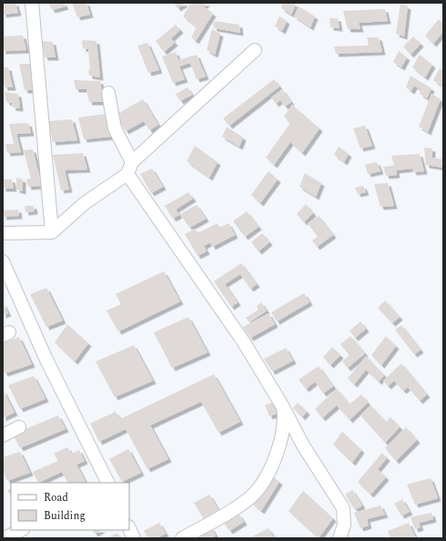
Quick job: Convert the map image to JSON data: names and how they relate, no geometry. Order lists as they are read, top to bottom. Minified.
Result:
{"legend":["Road","Building"]}
